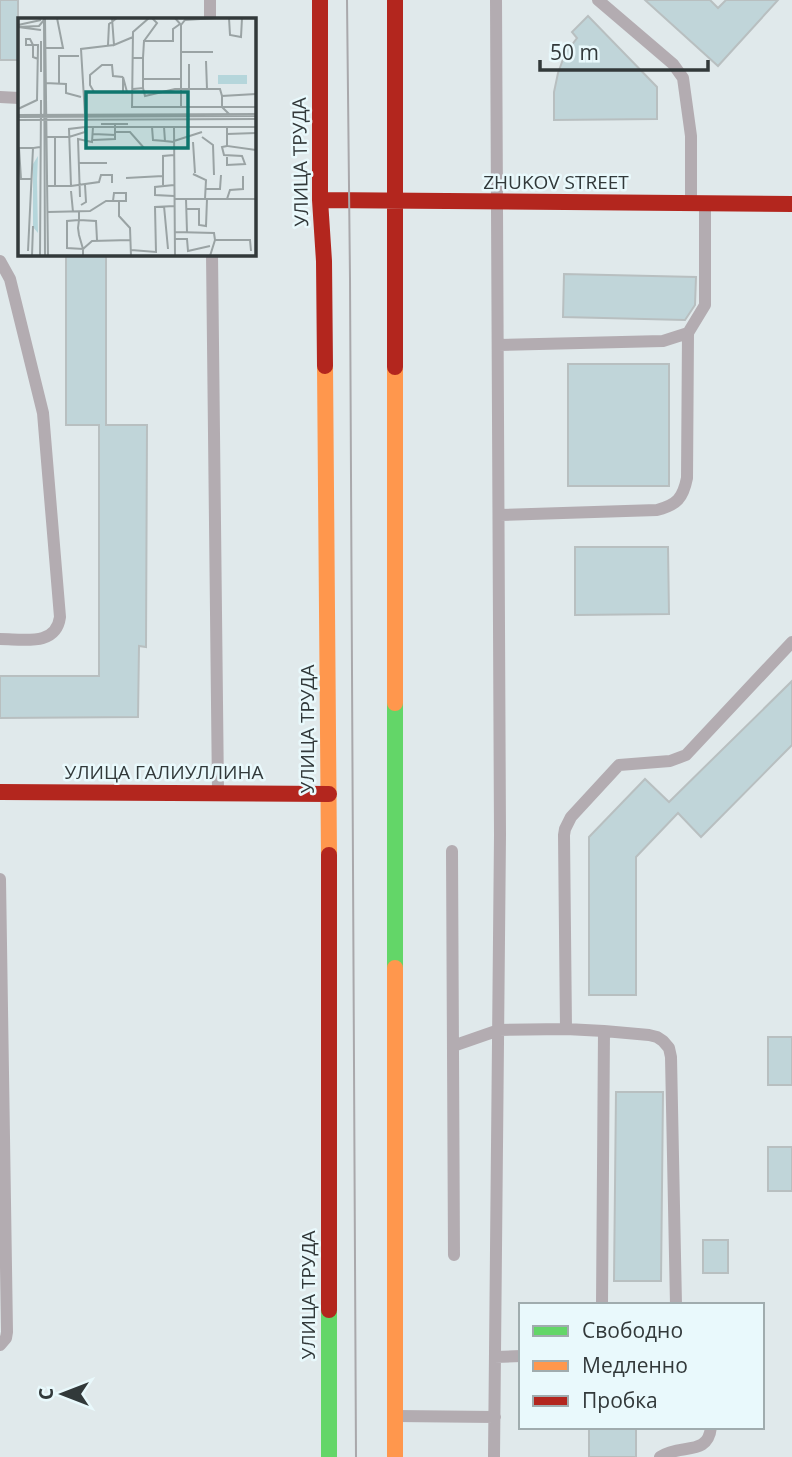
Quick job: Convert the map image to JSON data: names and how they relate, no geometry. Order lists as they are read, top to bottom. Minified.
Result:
{"streets":{"main road":["УЛИЦА ТРУДА","ZHUKOV STREET","УЛИЦА ГАЛИУЛЛИНА"]},"crossings":[["УЛИЦА ТРУДА","ZHUKOV STREET"],["УЛИЦА ТРУДА","УЛИЦА ГАЛИУЛЛИНА"]],"legend":["Свободно","Медленно","Пробка"],"scale_bar":"50 m","north":"left"}
